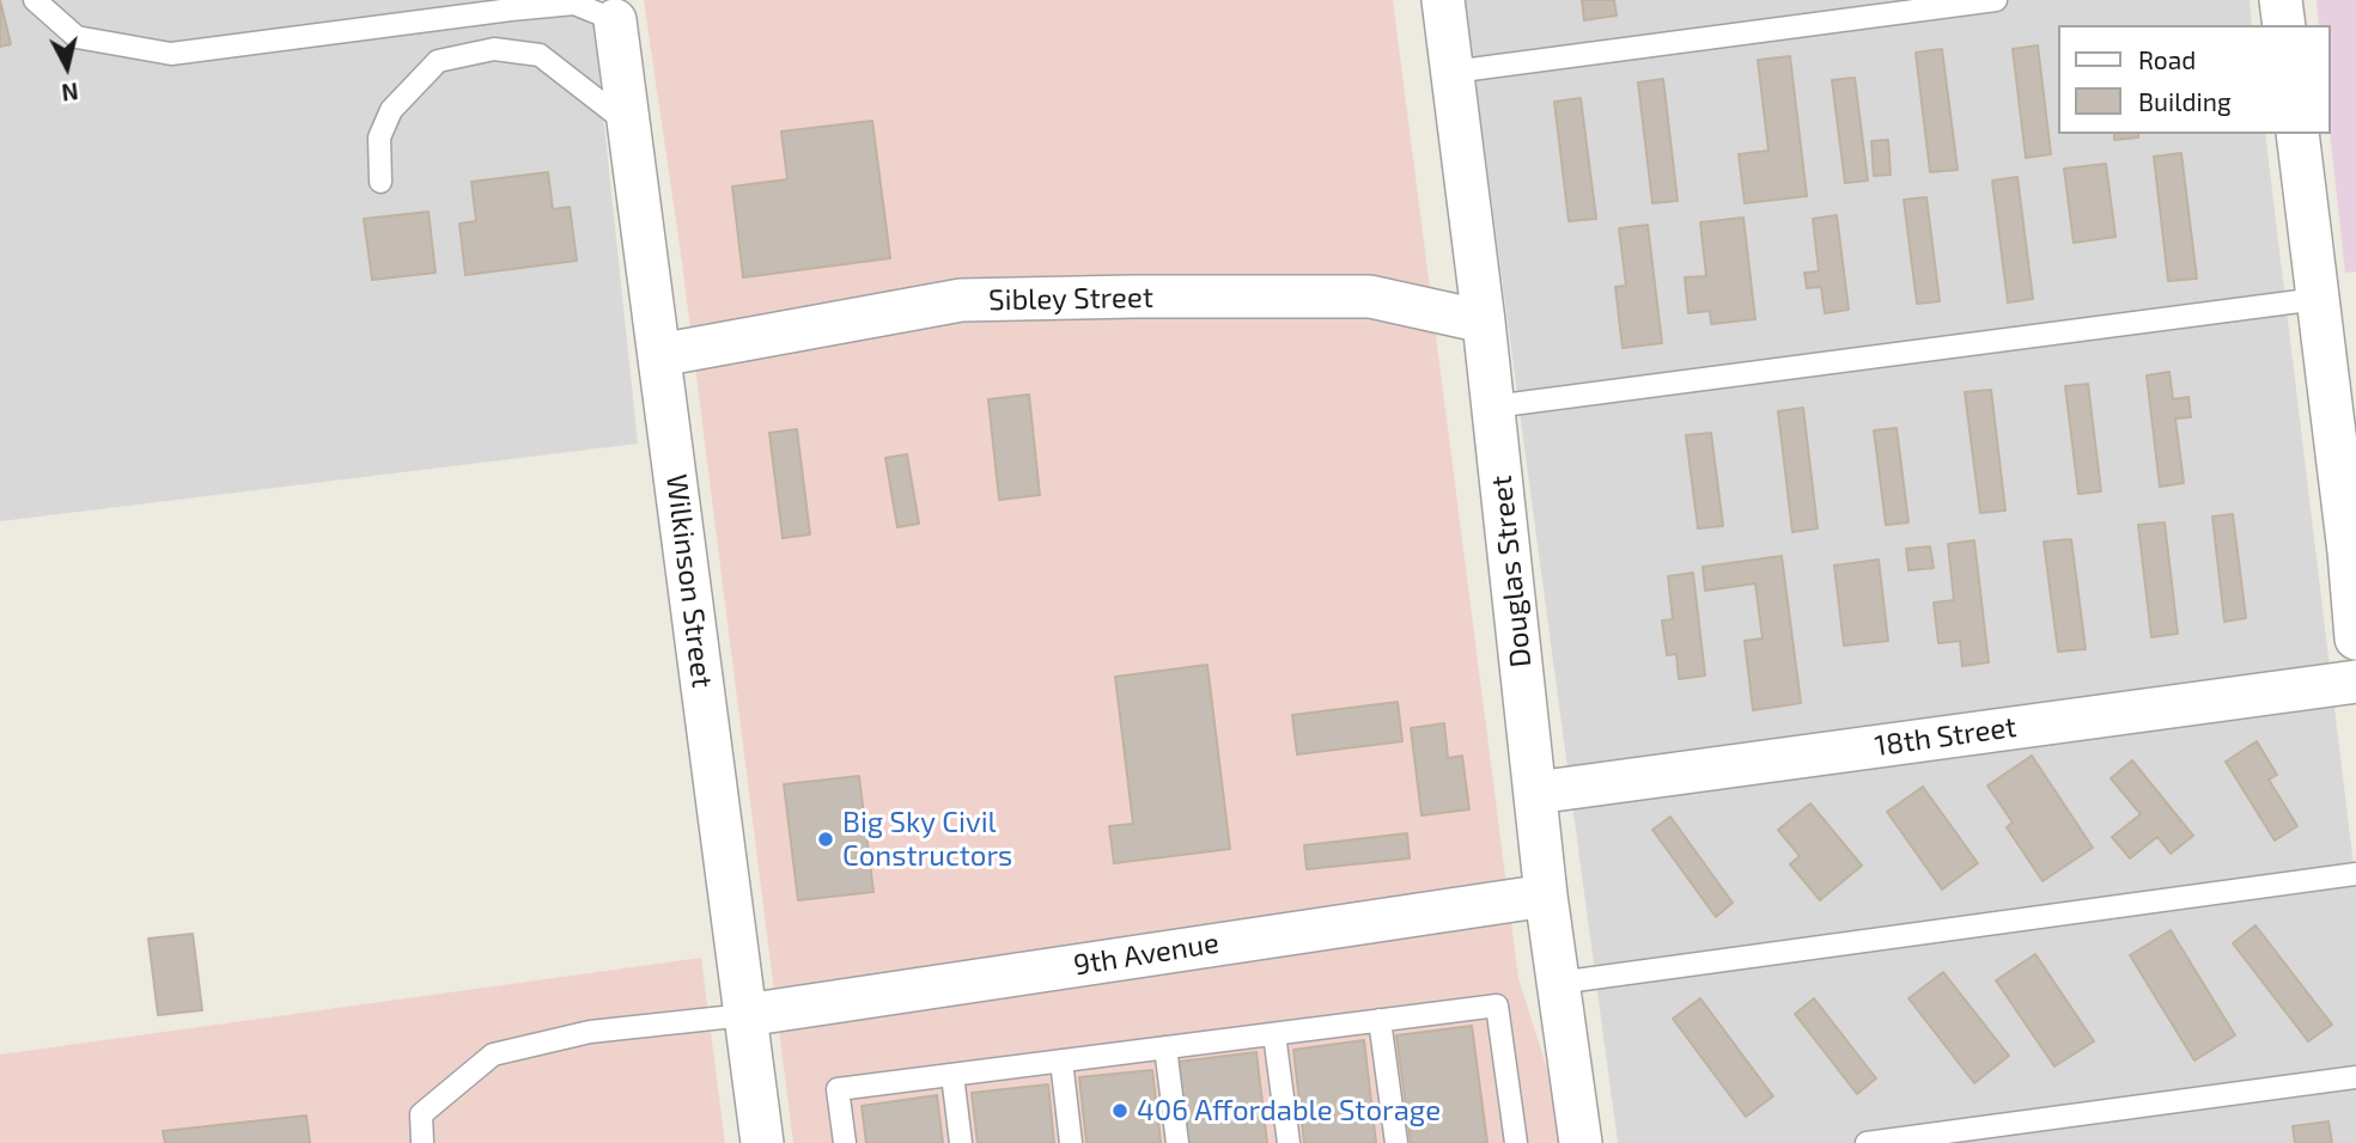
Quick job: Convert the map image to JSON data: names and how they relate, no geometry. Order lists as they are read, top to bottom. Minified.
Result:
{"streets":{"street":["Sibley Street","Douglas Street","Wilkinson Street","18th Street","9th Avenue"]},"crossings":[["Sibley Street","Douglas Street"],["Sibley Street","Wilkinson Street"],["Douglas Street","18th Street"],["Douglas Street","9th Avenue"],["Wilkinson Street","9th Avenue"]],"places":["Big Sky Civil Constructors","406 Affordable Storage"],"legend":["Road","Building"],"north":"bottom"}
